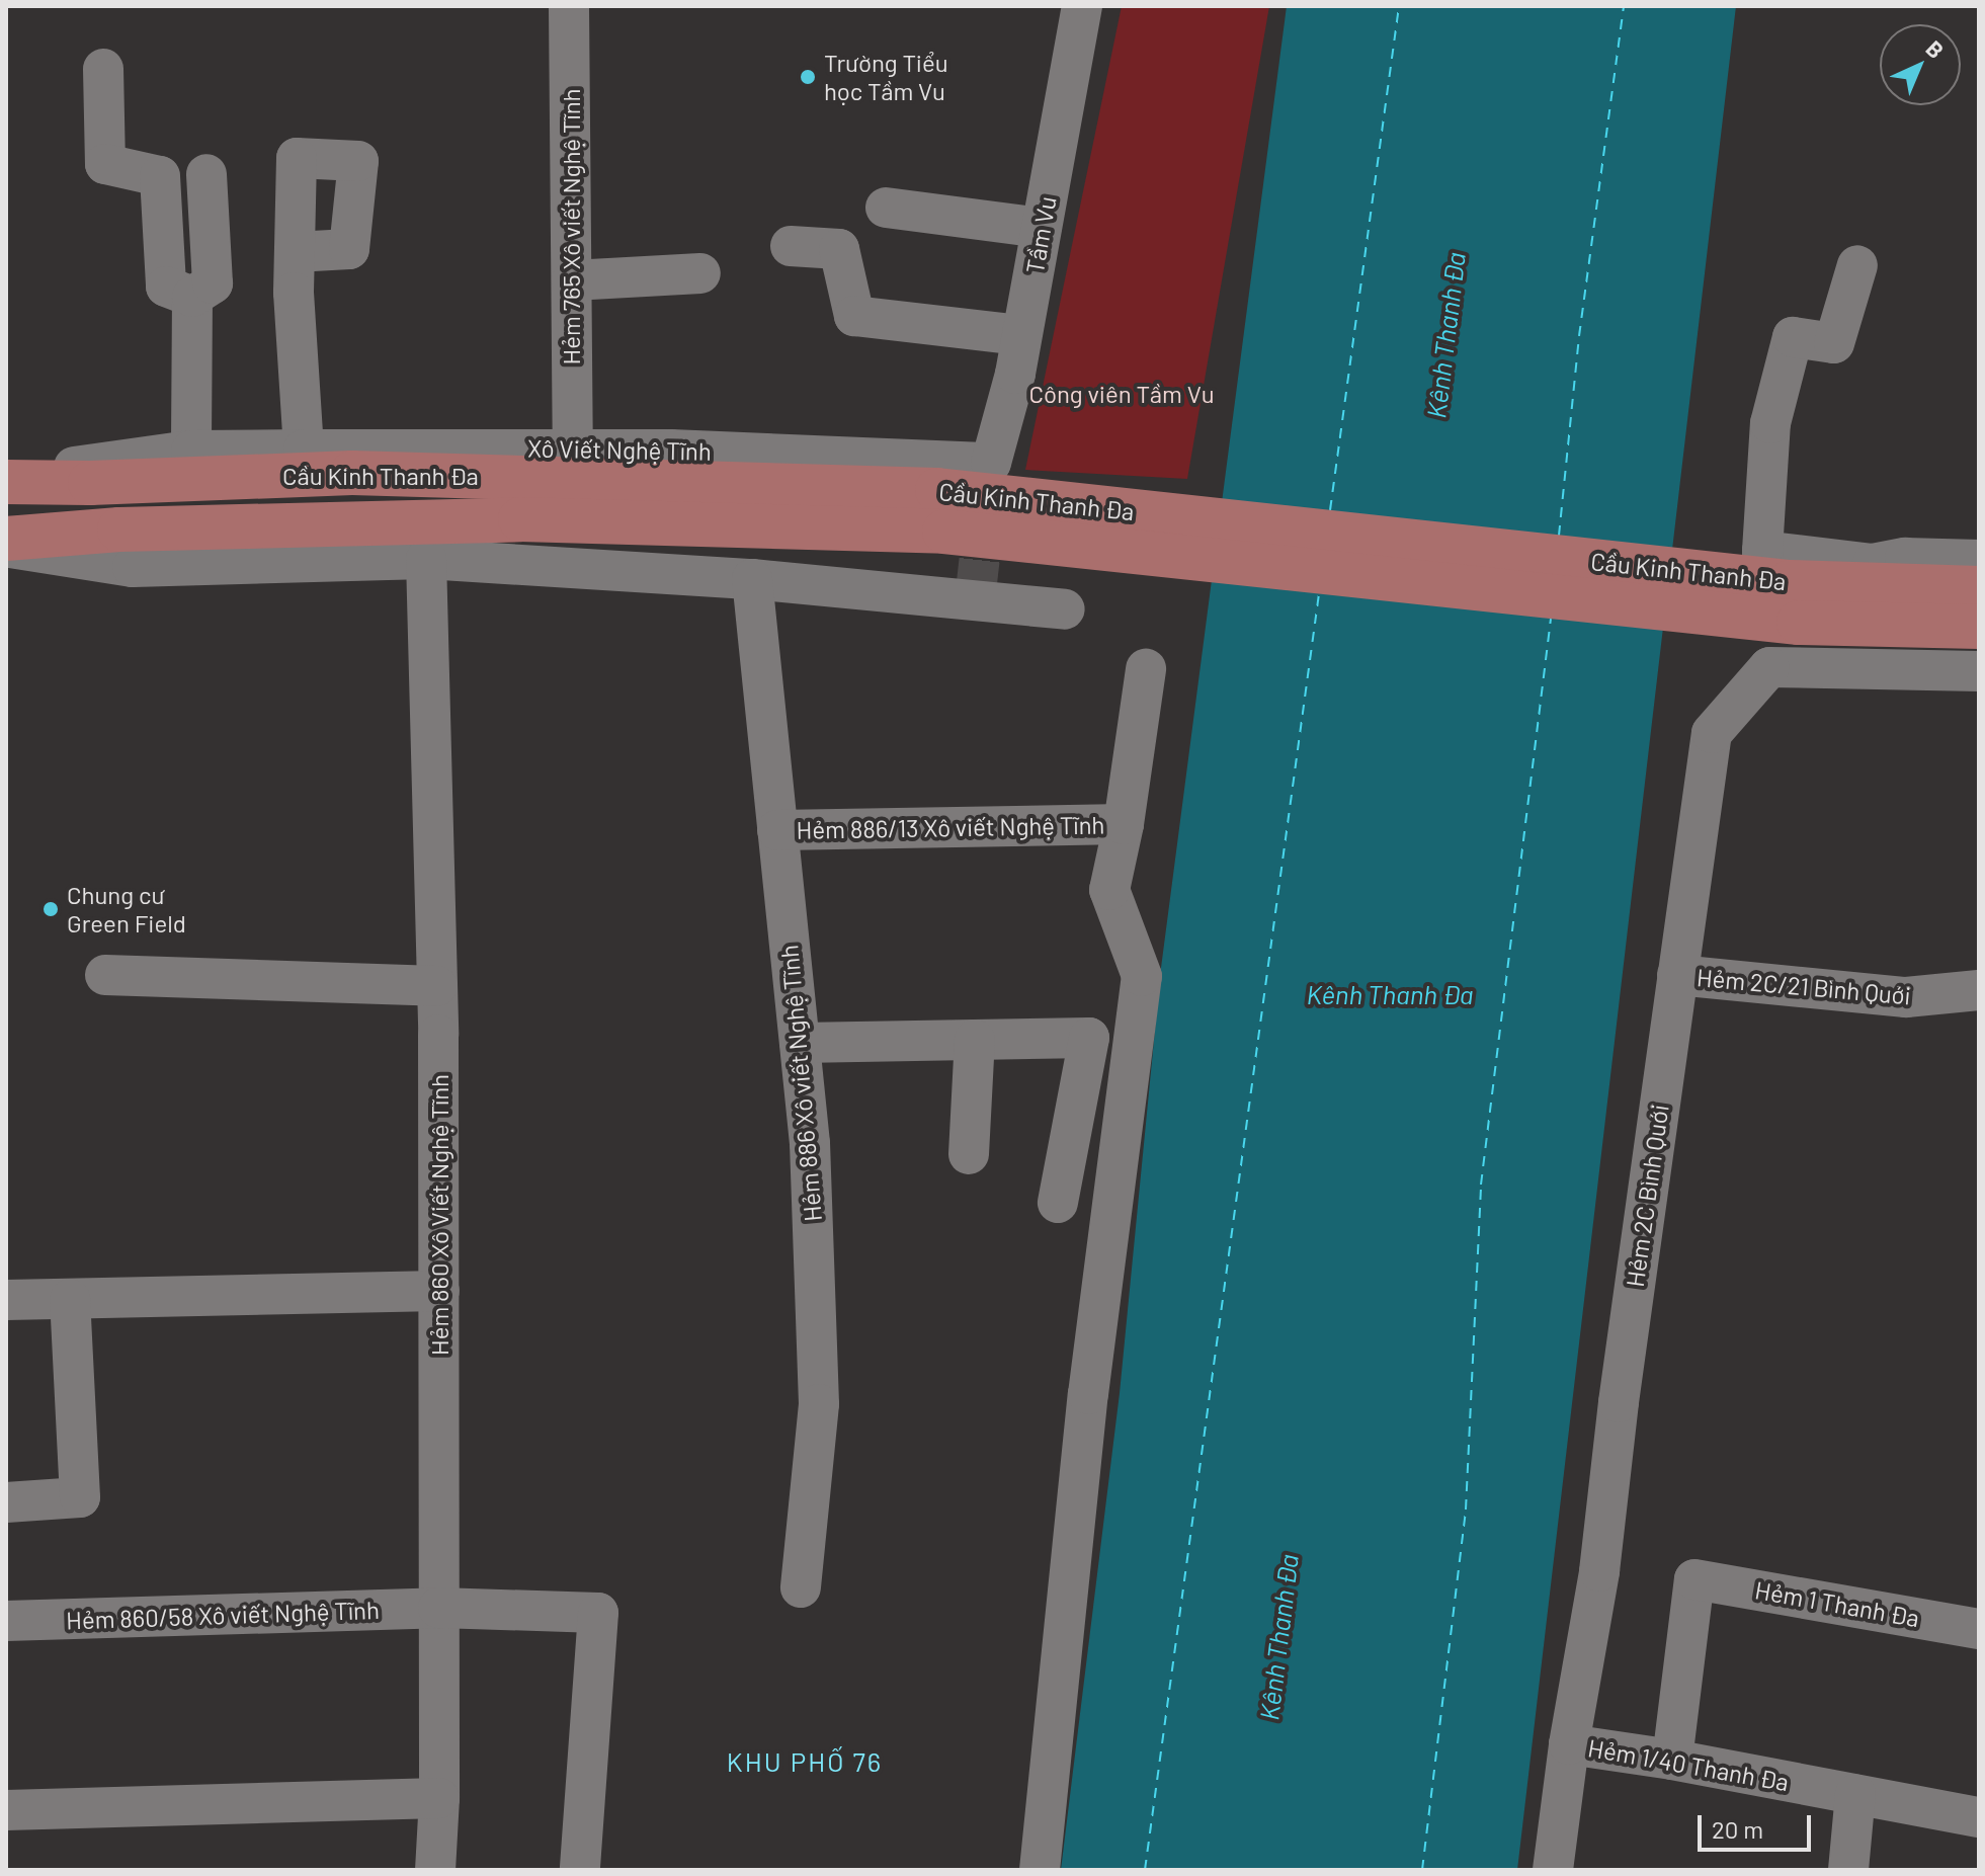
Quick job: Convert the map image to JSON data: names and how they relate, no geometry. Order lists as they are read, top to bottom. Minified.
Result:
{"streets":{"main road":["Xô Viết Nghệ Tĩnh","Cầu Kinh Thanh Đa"],"street":["Hẻm 765 Xô viết Nghệ Tĩnh","Tầm Vu","Hẻm 886/13 Xô viết Nghệ Tĩnh","Hẻm 2C/21 Bình Quới","Hẻm 886 Xô viết Nghệ Tĩnh","Hẻm 2C Bình Quới","Hẻm 860 Xô Viết Nghệ Tĩnh","Hẻm 1 Thanh Đa","Hẻm 860/58 Xô viết Nghệ Tĩnh","Hẻm 1/40 Thanh Đa"]},"crossings":[["Hẻm 765 Xô viết Nghệ Tĩnh","Xô Viết Nghệ Tĩnh"],["Tầm Vu","Xô Viết Nghệ Tĩnh"],["Xô Viết Nghệ Tĩnh","Cầu Kinh Thanh Đa"],["Hẻm 886/13 Xô viết Nghệ Tĩnh","Hẻm 886 Xô viết Nghệ Tĩnh"],["Hẻm 2C/21 Bình Quới","Hẻm 2C Bình Quới"],["Hẻm 2C Bình Quới","Hẻm 1/40 Thanh Đa"],["Hẻm 860 Xô Viết Nghệ Tĩnh","Hẻm 860/58 Xô viết Nghệ Tĩnh"],["Hẻm 1 Thanh Đa","Hẻm 1/40 Thanh Đa"]],"districts":["KHU PHỐ 76"],"water":["Kênh Thanh Đa"],"parks":["Công viên Tầm Vu"],"places":["Trường Tiểu học Tầm Vu","Chung cư Green Field"],"scale_bar":"20 m","north":"top right"}
